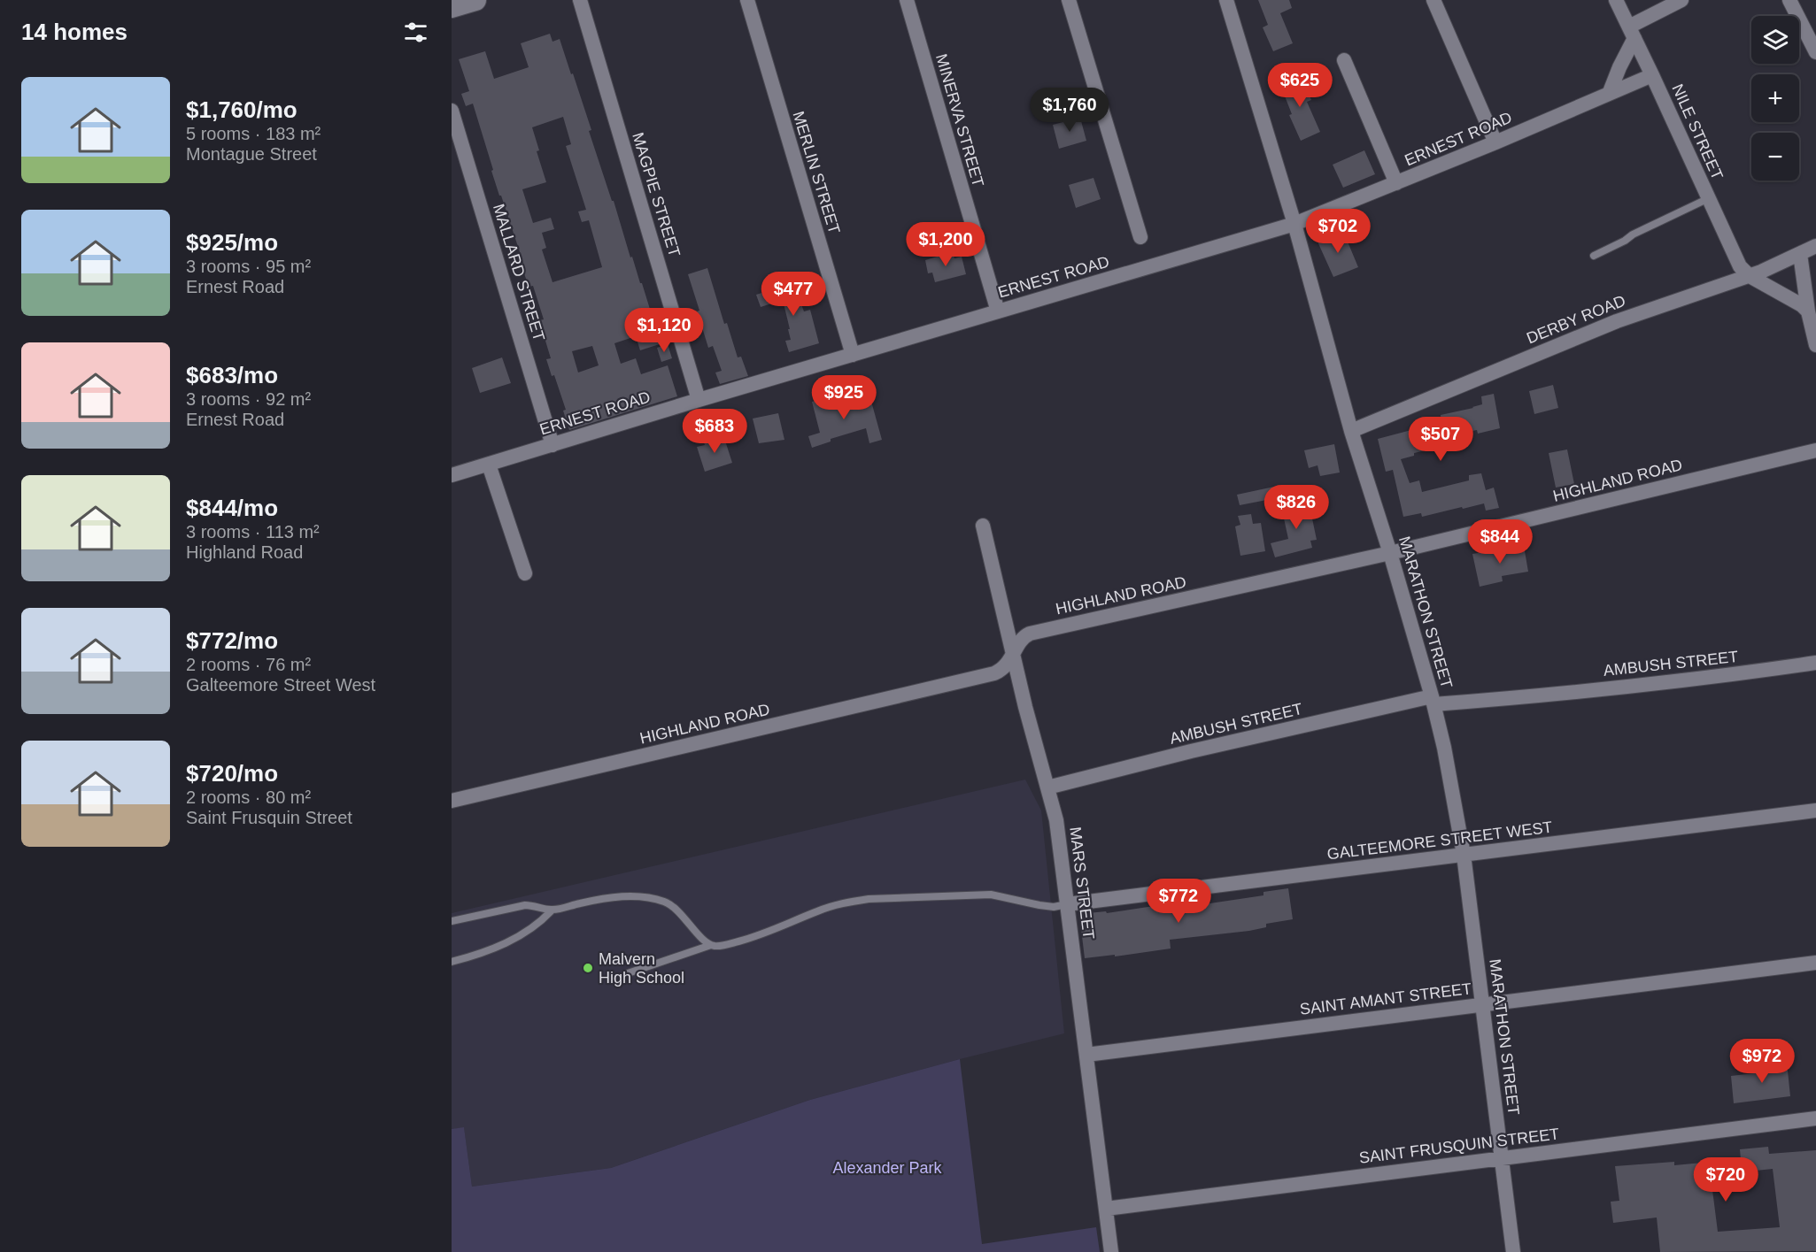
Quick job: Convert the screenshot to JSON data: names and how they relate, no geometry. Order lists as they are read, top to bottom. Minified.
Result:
{"streets":{"street":["MINERVA STREET","NILE STREET","ERNEST ROAD","MERLIN STREET","MAGPIE STREET","MALLARD STREET","DERBY ROAD","HIGHLAND ROAD","MARATHON STREET","AMBUSH STREET","GALTEEMORE STREET WEST","MARS STREET","SAINT AMANT STREET","SAINT FRUSQUIN STREET"]},"crossings":[["MINERVA STREET","ERNEST ROAD"],["NILE STREET","ERNEST ROAD"],["NILE STREET","DERBY ROAD"],["ERNEST ROAD","MERLIN STREET"],["ERNEST ROAD","MAGPIE STREET"],["ERNEST ROAD","MALLARD STREET"],["ERNEST ROAD","MARATHON STREET"],["DERBY ROAD","MARATHON STREET"],["HIGHLAND ROAD","MARATHON STREET"],["HIGHLAND ROAD","MARS STREET"],["MARATHON STREET","AMBUSH STREET"],["MARATHON STREET","GALTEEMORE STREET WEST"],["MARATHON STREET","SAINT AMANT STREET"],["MARATHON STREET","SAINT FRUSQUIN STREET"],["AMBUSH STREET","MARS STREET"],["GALTEEMORE STREET WEST","MARS STREET"],["MARS STREET","SAINT AMANT STREET"],["MARS STREET","SAINT FRUSQUIN STREET"]],"parks":["Alexander Park"],"places":["Malvern High School"],"page":{"heading":"14 homes","map_buttons":["+","−"],"price":["$625","$1,760","$702","$1,200","$477","$1,120","$925","$683","$507","$826","$844","$772","$972","$720"],"list":[{"name":"$1,760/mo","note":"5 rooms · 183 m² · Montague Street"},{"name":"$925/mo","note":"3 rooms · 95 m² · Ernest Road"},{"name":"$683/mo","note":"3 rooms · 92 m² · Ernest Road"},{"name":"$844/mo","note":"3 rooms · 113 m² · Highland Road"},{"name":"$772/mo","note":"2 rooms · 76 m² · Galteemore Street West"},{"name":"$720/mo","note":"2 rooms · 80 m² · Saint Frusquin Street"}]}}
